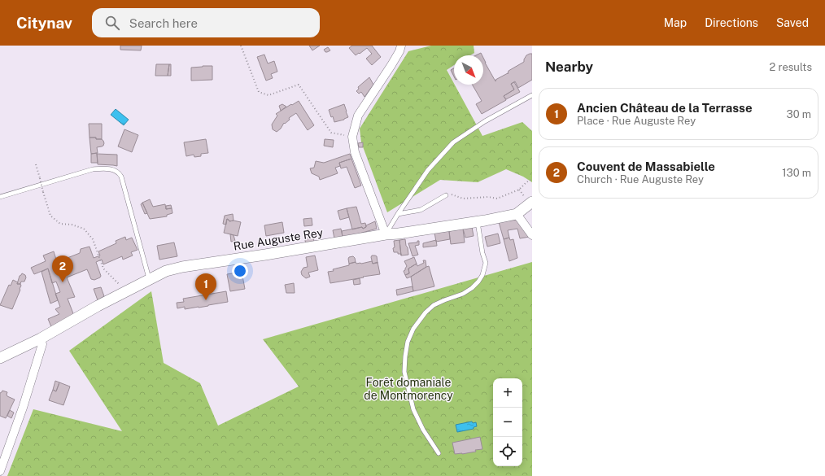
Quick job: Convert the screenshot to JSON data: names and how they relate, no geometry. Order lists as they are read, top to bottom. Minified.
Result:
{"streets":{"street":["Rue Auguste Rey"]},"parks":["Forêt domaniale de Montmorency"],"north":"bottom right","page":{"header":"Citynav","search":"Search here","nav":["Map","Directions","Saved"],"heading":["Nearby","2 results"],"list":[{"mark":"1","name":"Ancien Château de la Terrasse","note":"Place · Rue Auguste Rey","value":"30 m"},{"mark":"2","name":"Couvent de Massabielle","note":"Church · Rue Auguste Rey","value":"130 m"}],"pins":["2","1"],"map_buttons":["+","−"]}}
